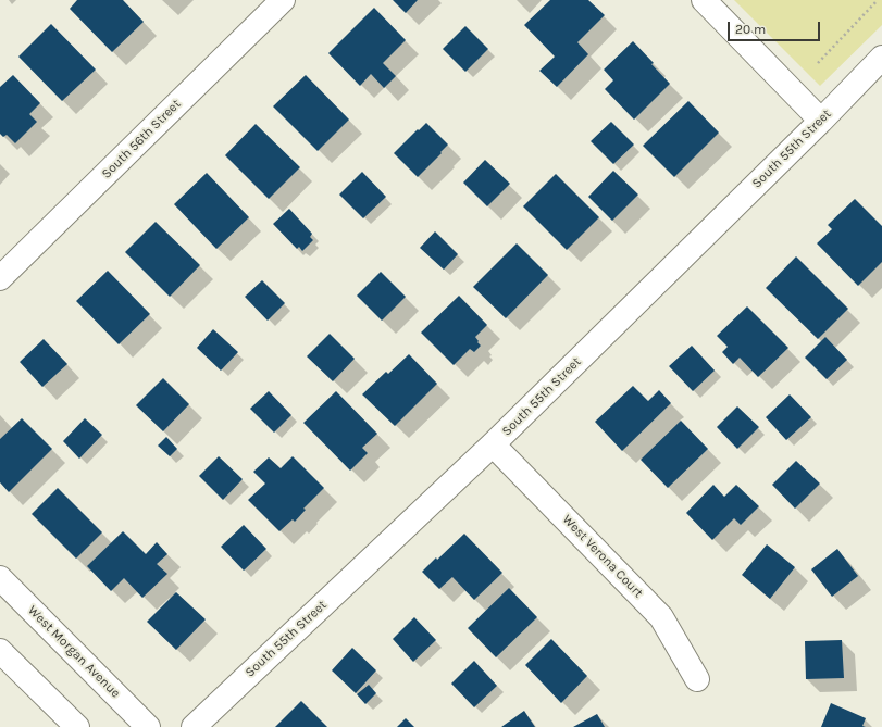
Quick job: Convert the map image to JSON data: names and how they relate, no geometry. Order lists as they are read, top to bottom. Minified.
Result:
{"streets":{"street":["South 56th Street","South 55th Street","West Verona Court","West Morgan Avenue"]},"crossings":[["South 55th Street","West Verona Court"]],"scale_bar":"20 m"}
